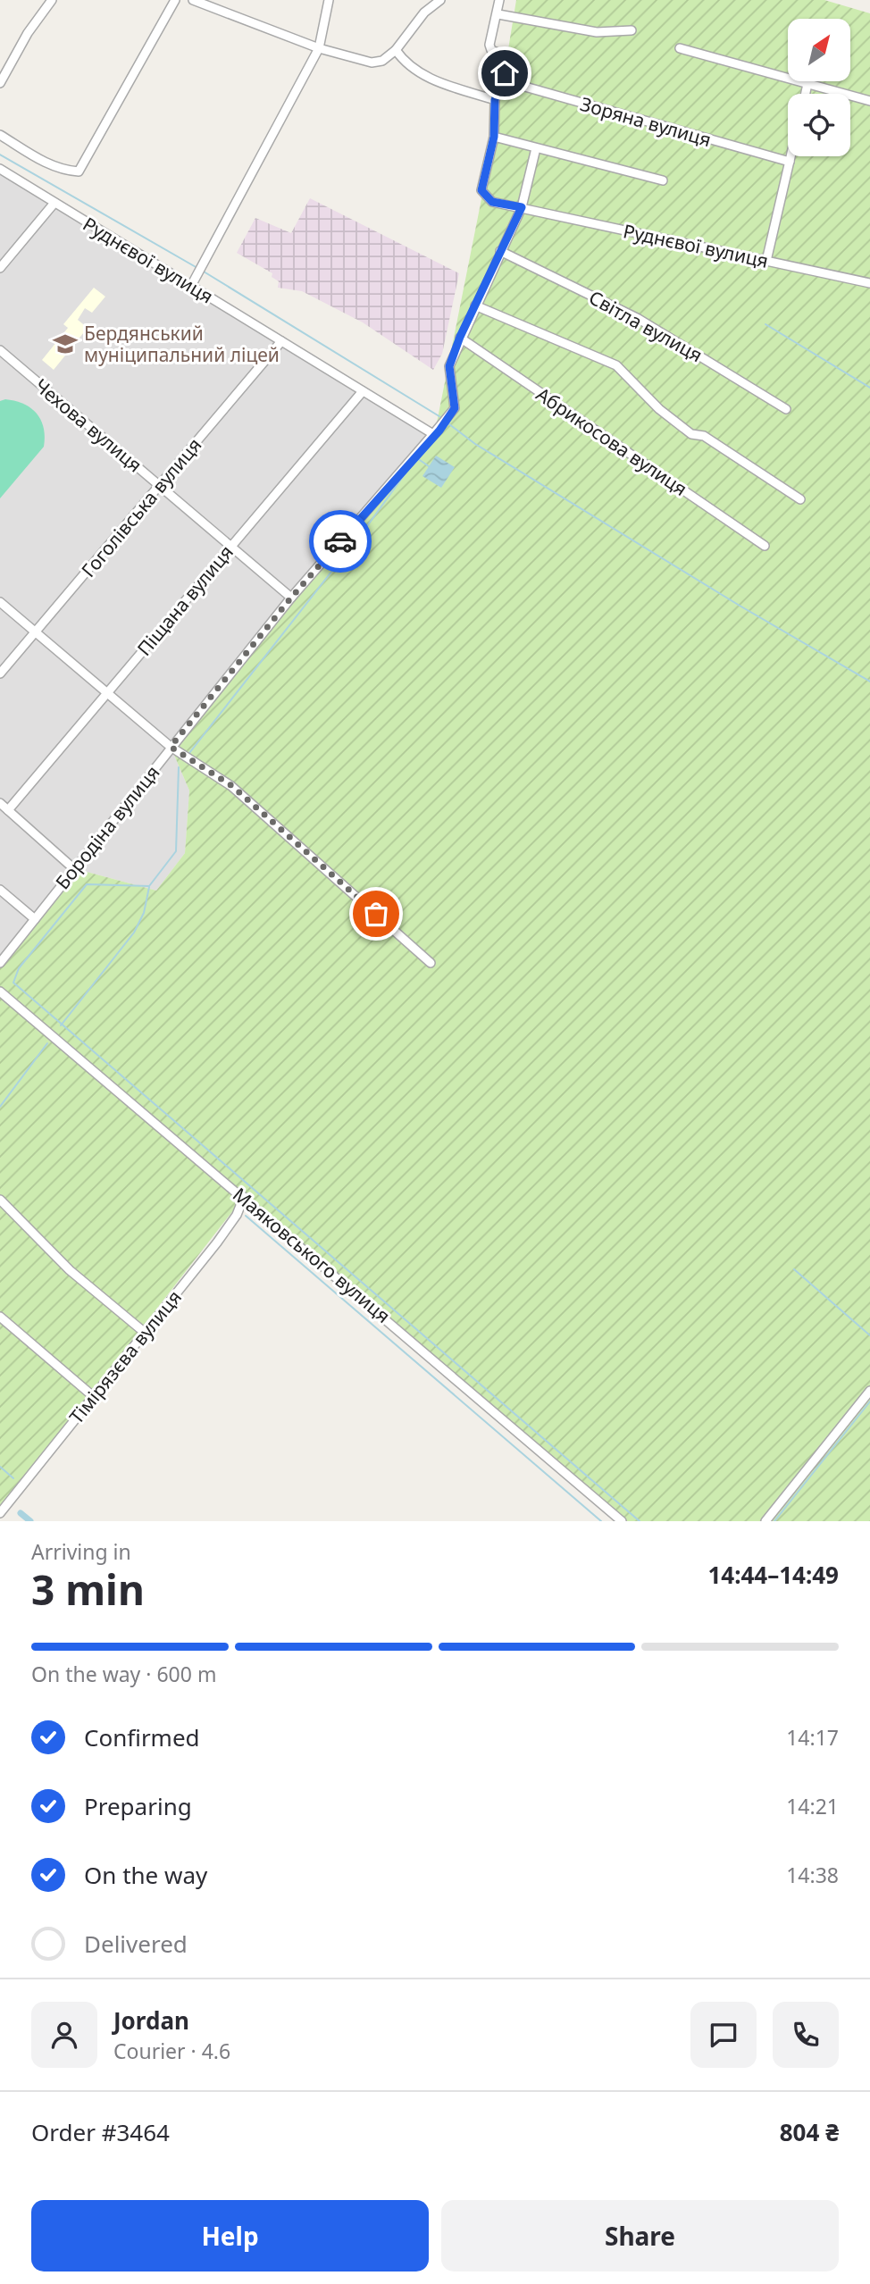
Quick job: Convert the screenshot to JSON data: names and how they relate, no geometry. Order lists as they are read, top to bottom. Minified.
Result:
{"streets":{"street":["Зоряна вулиця","Руднєвої вулиця","Світла вулиця","Чехова вулиця","Абрикосова вулиця","Гоголівська вулиця","Піщана вулиця","Бородіна вулиця","Маяковського вулиця","Тімірязєва вулиця"]},"crossings":[["Зоряна вулиця","Руднєвої вулиця"],["Руднєвої вулиця","Гоголівська вулиця"],["Руднєвої вулиця","Піщана вулиця"],["Руднєвої вулиця","Бородіна вулиця"],["Чехова вулиця","Гоголівська вулиця"],["Чехова вулиця","Піщана вулиця"],["Чехова вулиця","Бородіна вулиця"],["Маяковського вулиця","Тімірязєва вулиця"]],"places":{"school or university":["Бердянський муніципальний ліцей"]},"north":"top right","page":{"heading":["3 min","Arriving in","14:44–14:49"],"panel":["Jordan","Courier · 4.6","Order #3464","804 ₴"],"bar":"On the way · 600 m","list":[["Confirmed","14:17"],["Preparing","14:21"],["On the way","14:38"],"Delivered"],"buttons":["Help","Share"]}}
